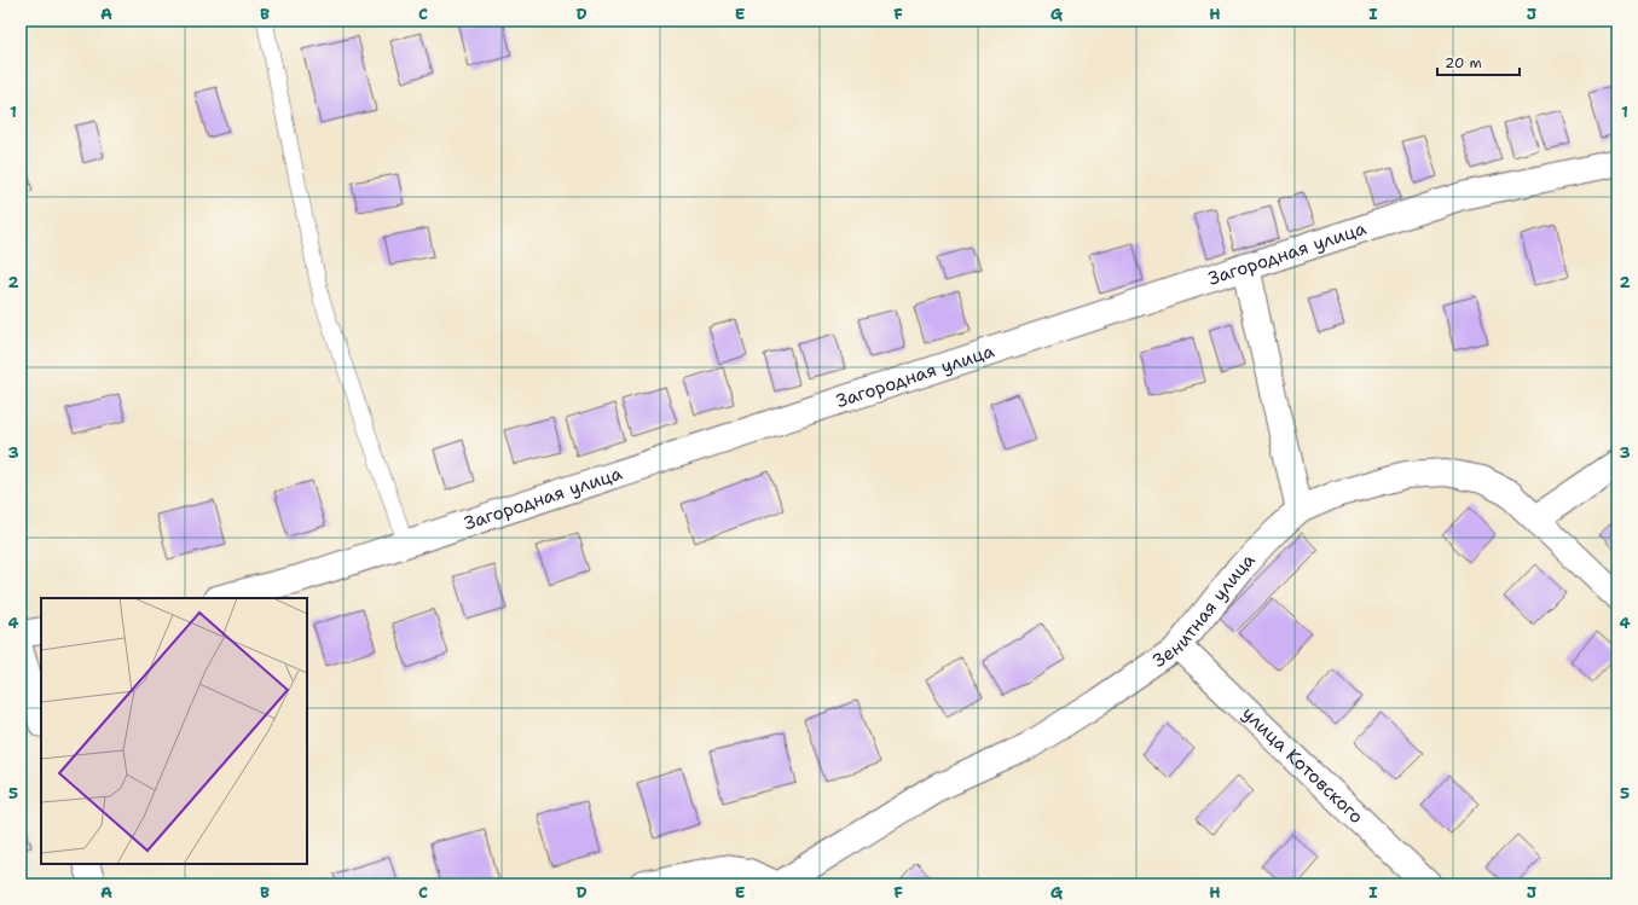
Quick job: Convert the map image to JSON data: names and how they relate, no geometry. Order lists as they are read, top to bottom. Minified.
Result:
{"streets":{"street":["Загородная улица","Зенитная улица","улица Котовского"]},"crossings":[["Зенитная улица","улица Котовского"]],"scale_bar":"20 m","grid":{"columns":["A","B","C","D","E","F","G","H","I","J"],"rows":["1","2","3","4","5"]}}
